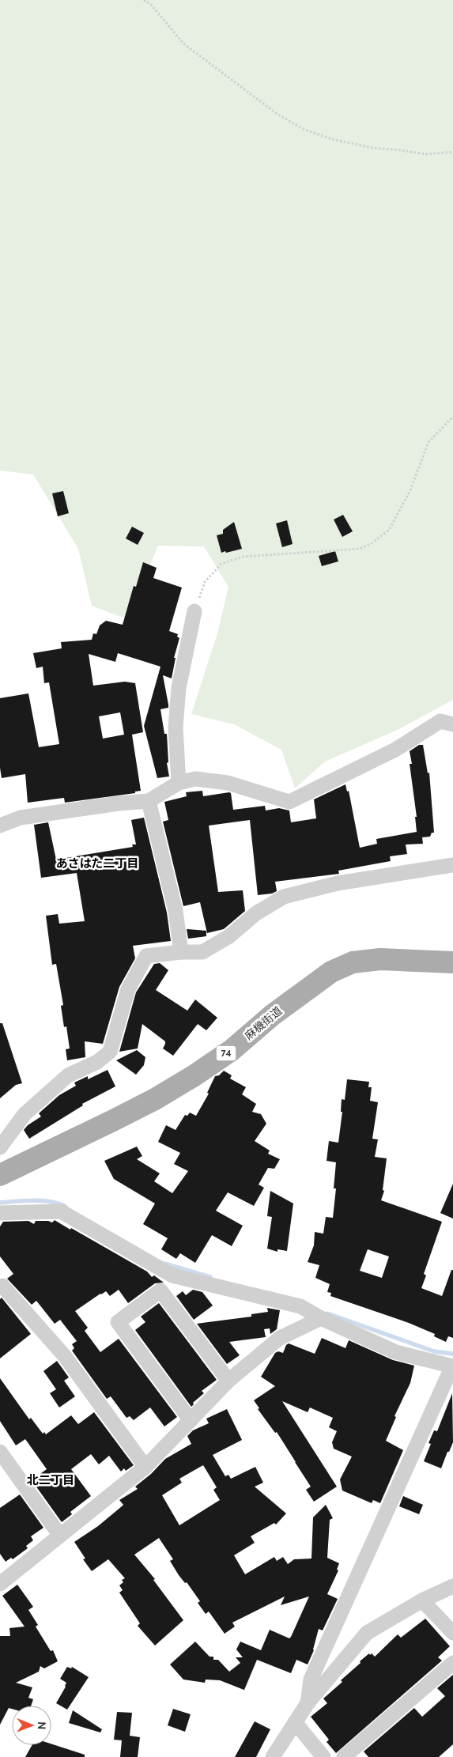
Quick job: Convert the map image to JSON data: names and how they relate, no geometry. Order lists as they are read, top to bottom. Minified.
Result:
{"streets":{"main road":["麻機街道","74"]},"districts":["あさはた二丁目","北二丁目"],"north":"right"}
